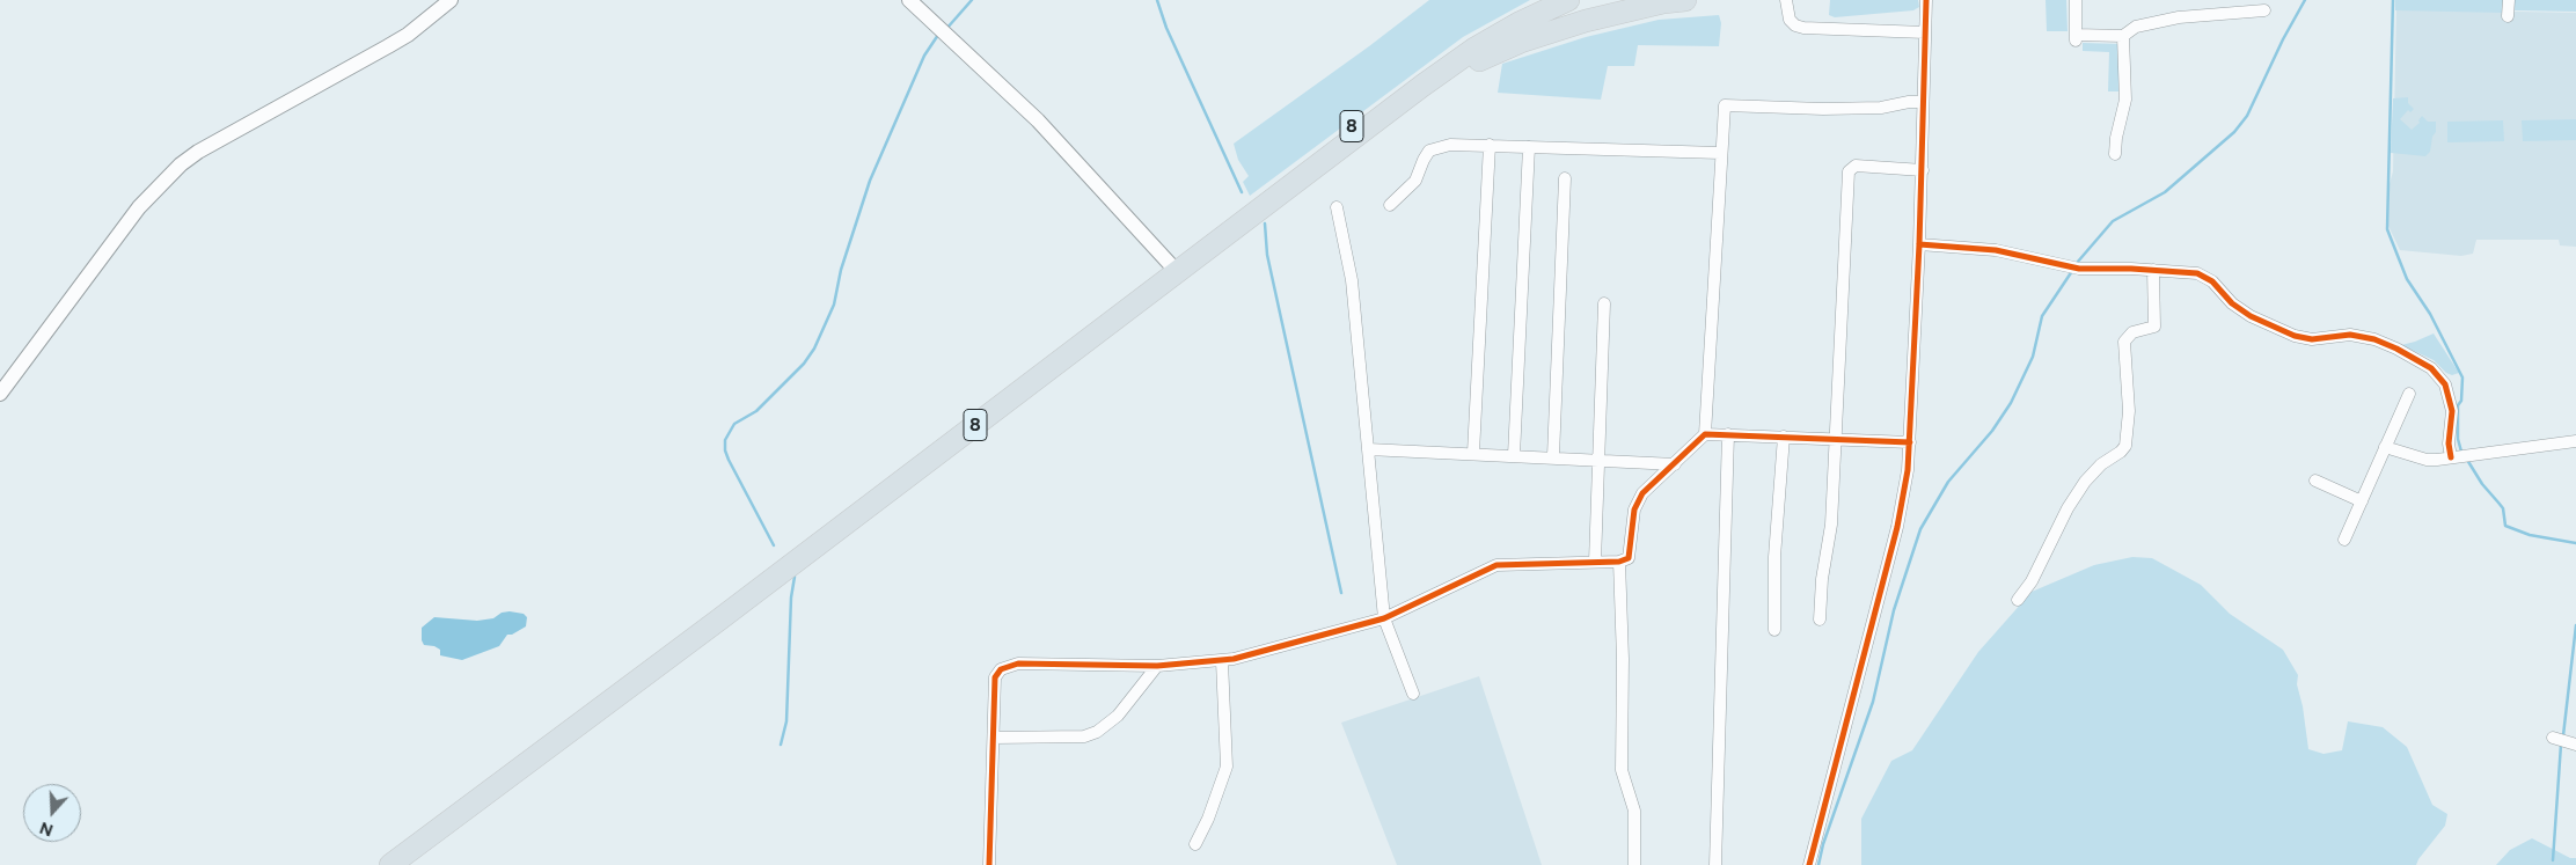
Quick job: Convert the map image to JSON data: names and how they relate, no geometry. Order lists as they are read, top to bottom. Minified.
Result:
{"streets":{"highway":["8"]},"north":"bottom"}
